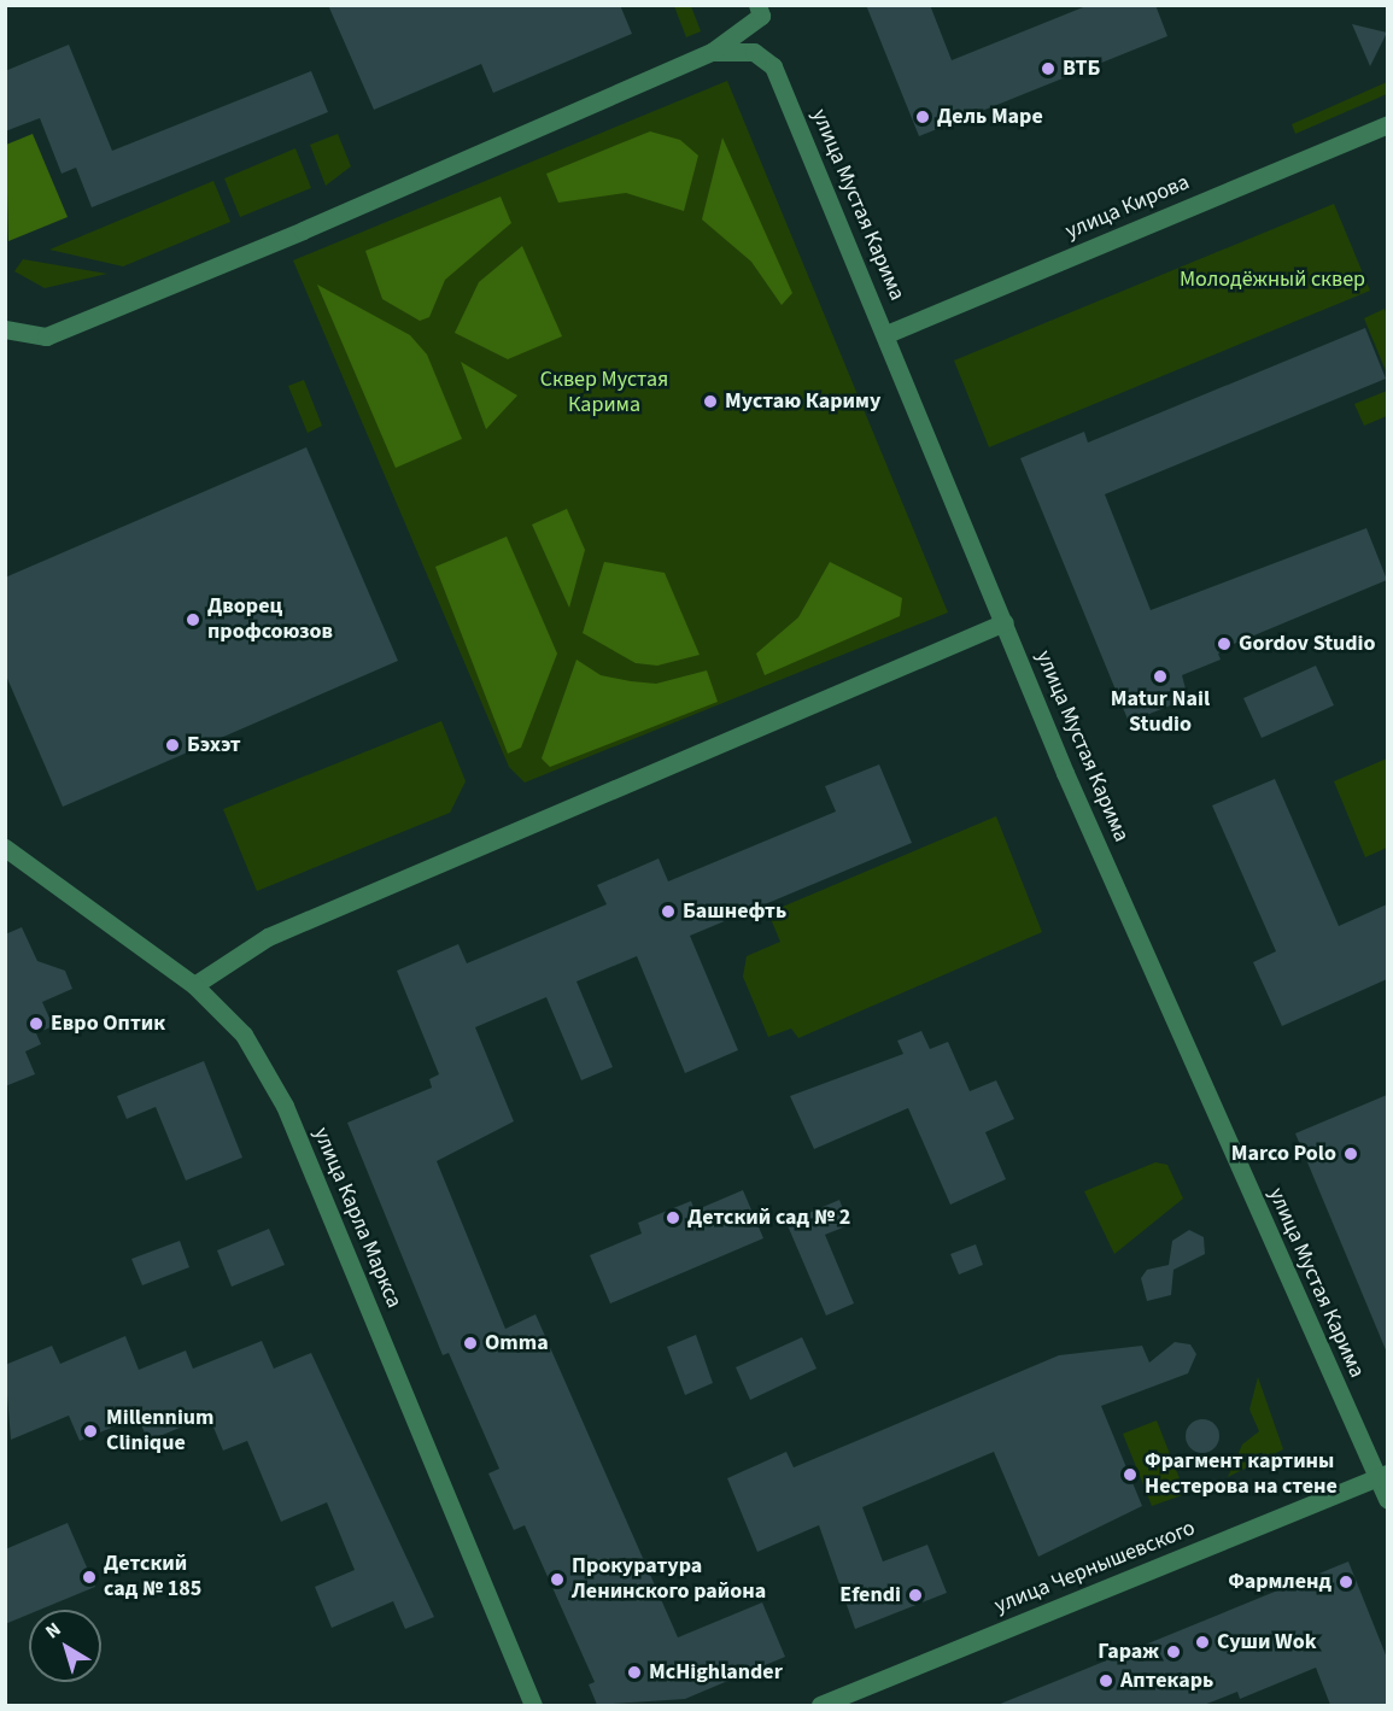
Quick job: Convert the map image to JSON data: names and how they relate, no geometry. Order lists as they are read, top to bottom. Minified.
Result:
{"streets":{"street":["улица Мустая Карима","улица Кирова","улица Карла Маркса","улица Чернышевского"]},"crossings":[["улица Мустая Карима","улица Кирова"],["улица Мустая Карима","улица Чернышевского"]],"parks":["Молодёжный сквер","Сквер Мустая Карима"],"places":["ВТБ","Дель Маре","Мустаю Кариму","Дворец профсоюзов","Gordov Studio","Matur Nail Studio","Бэхэт","Башнефть","Евро Оптик","Marco Polo","Детский сад № 2","Omma","Millennium Clinique","Фрагмент картины Нестерова на стене","Детский сад № 185","Прокуратура Ленинского района","Фармленд","Efendi","Суши Wok","Гараж","McHighlander","Аптекарь"],"north":"top left"}
